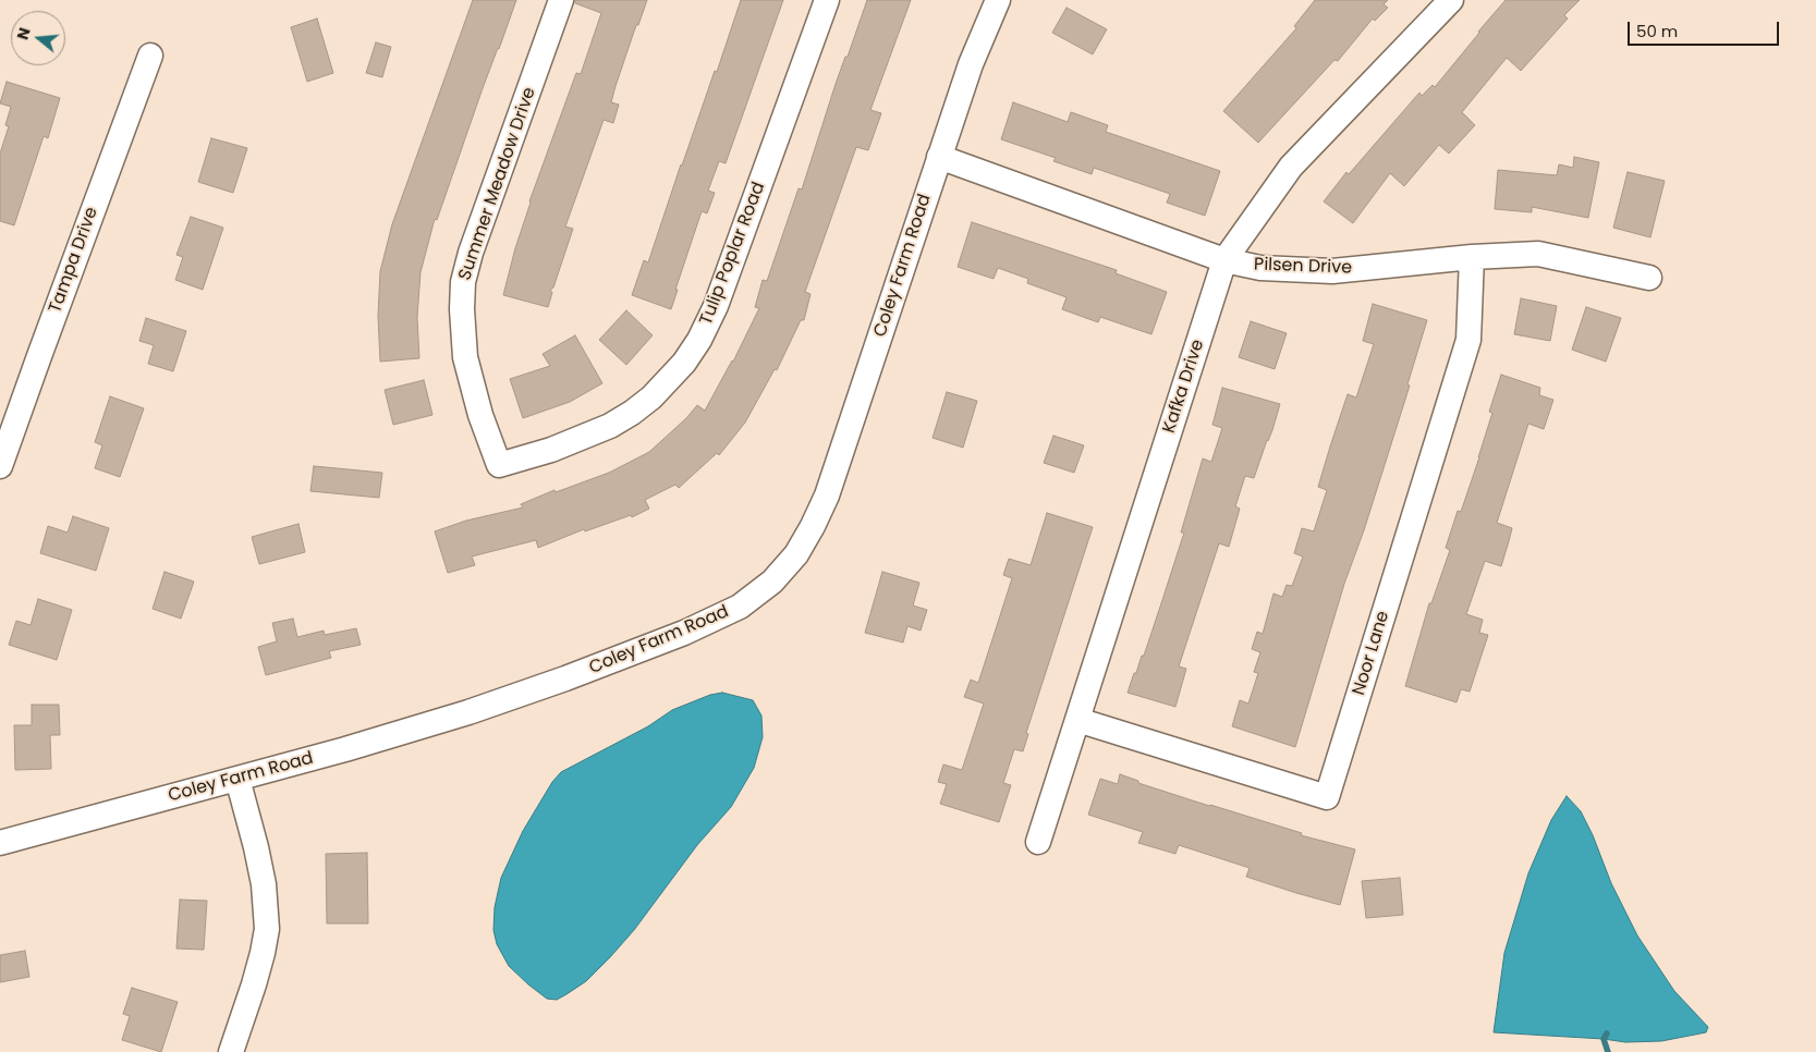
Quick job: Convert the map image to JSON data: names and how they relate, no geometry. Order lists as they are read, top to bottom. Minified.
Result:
{"streets":{"street":["Summer Meadow Drive","Tulip Poplar Road","Tampa Drive","Coley Farm Road","Pilsen Drive","Kafka Drive","Noor Lane"]},"crossings":[["Summer Meadow Drive","Tulip Poplar Road"],["Coley Farm Road","Pilsen Drive"],["Pilsen Drive","Kafka Drive"],["Pilsen Drive","Noor Lane"],["Kafka Drive","Noor Lane"]],"scale_bar":"50 m","north":"left"}
